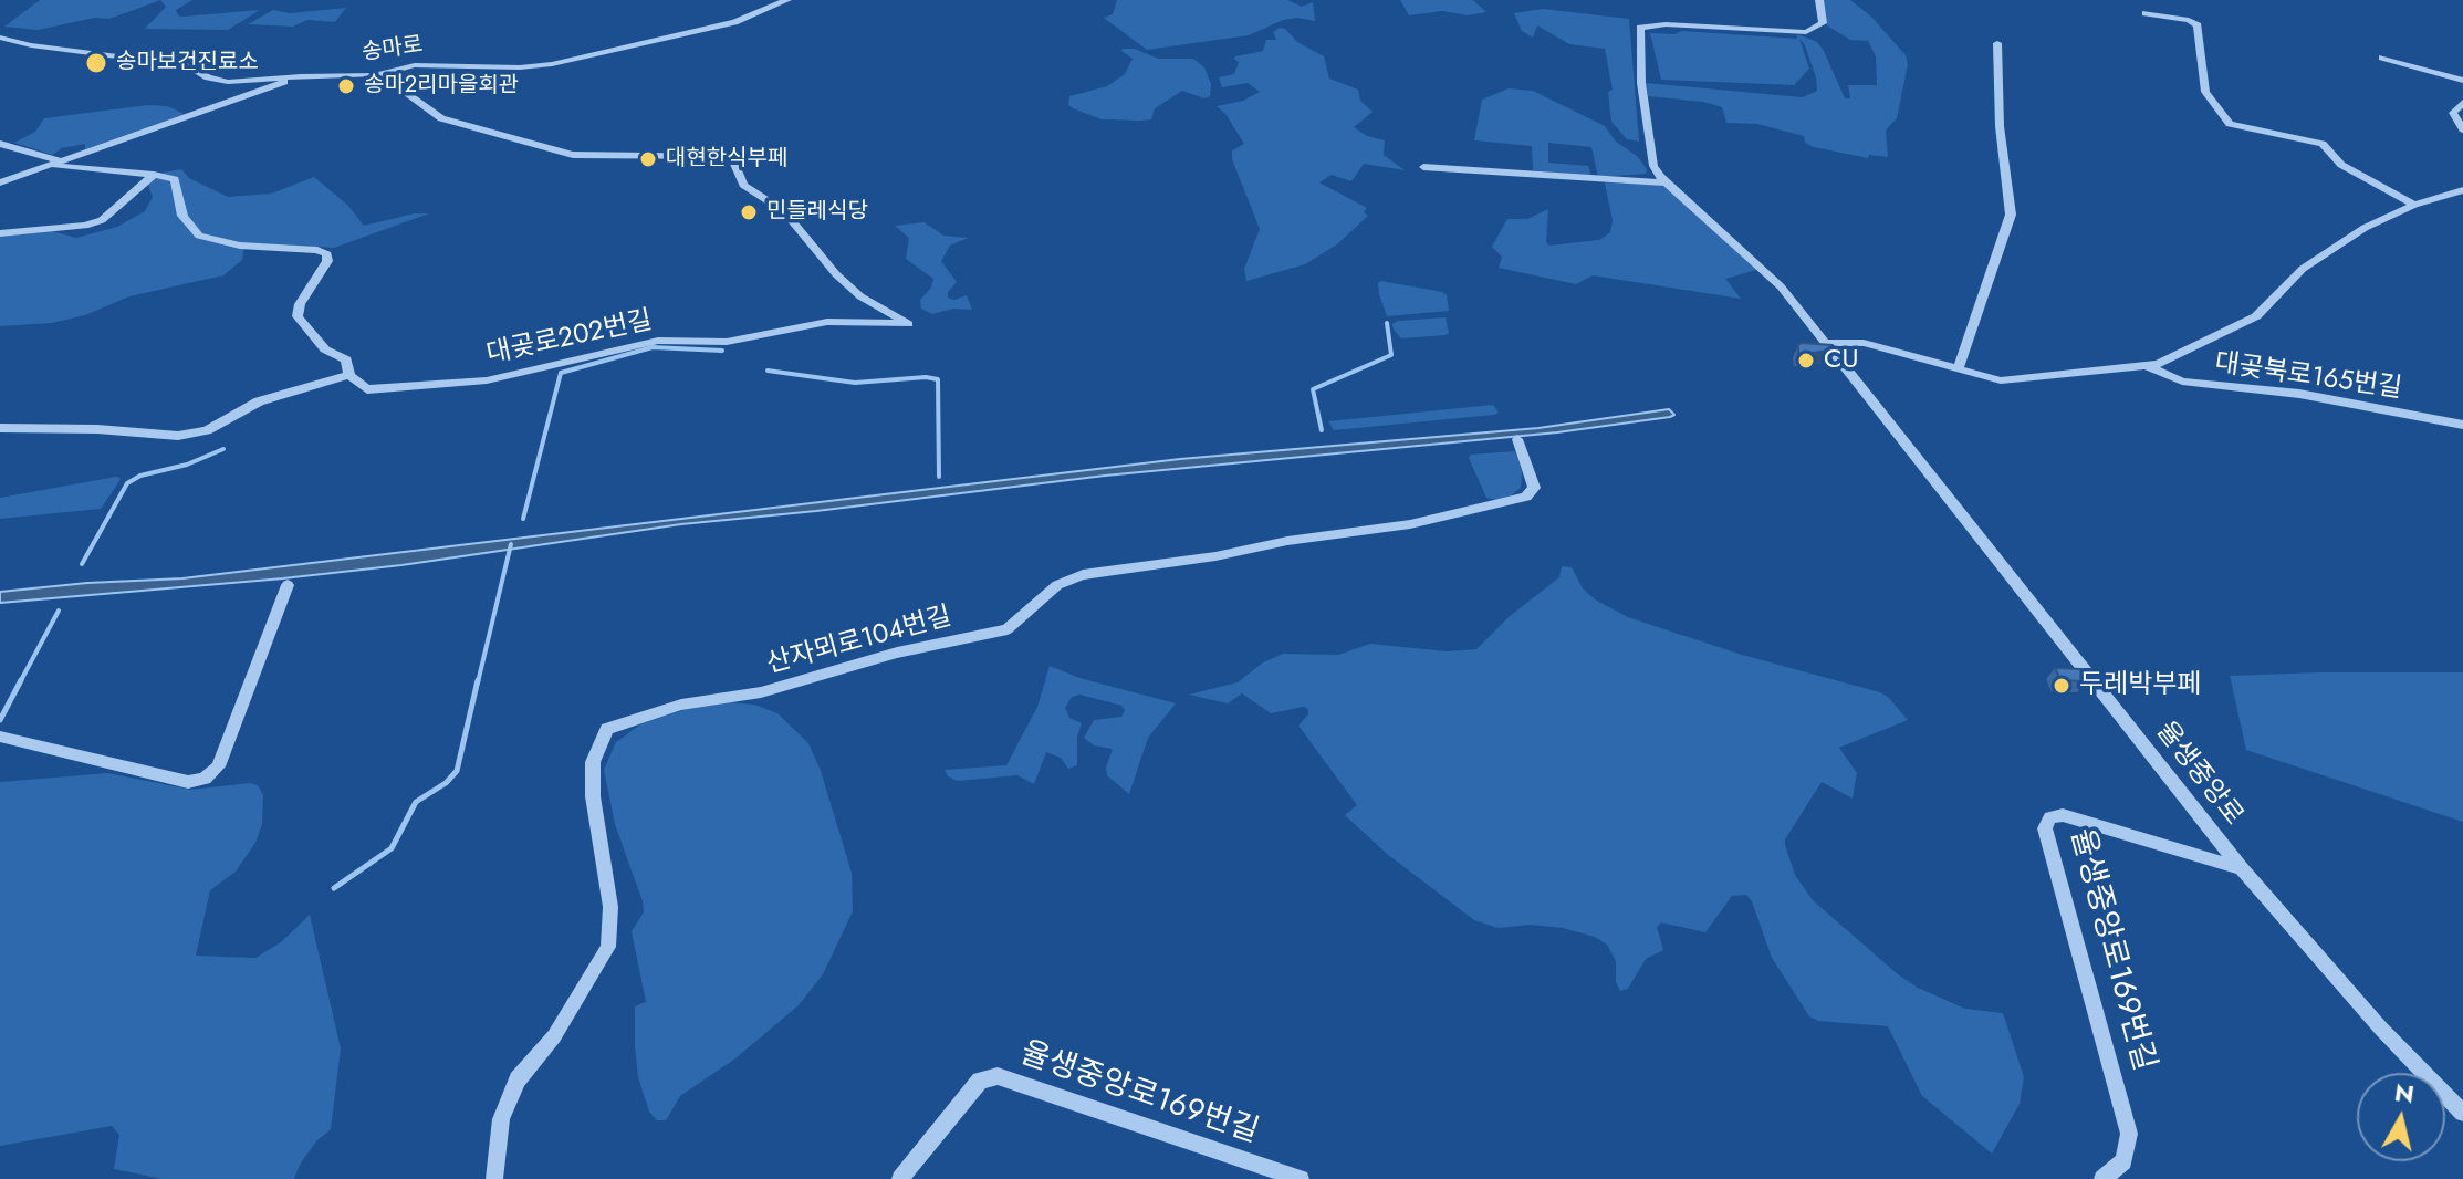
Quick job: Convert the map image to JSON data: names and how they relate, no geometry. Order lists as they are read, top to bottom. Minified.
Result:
{"streets":{"street":["송마로","대곶로202번길","대곶북로165번길","산자뫼로104번길","율생중앙로","율생중앙로169번길"]},"crossings":[["송마로","대곶로202번길"],["율생중앙로","율생중앙로169번길"]],"places":["송마보건진료소","송마2리마을회관","대현한식부페","민들레식당","CU","두레박부페"],"north":"top"}
